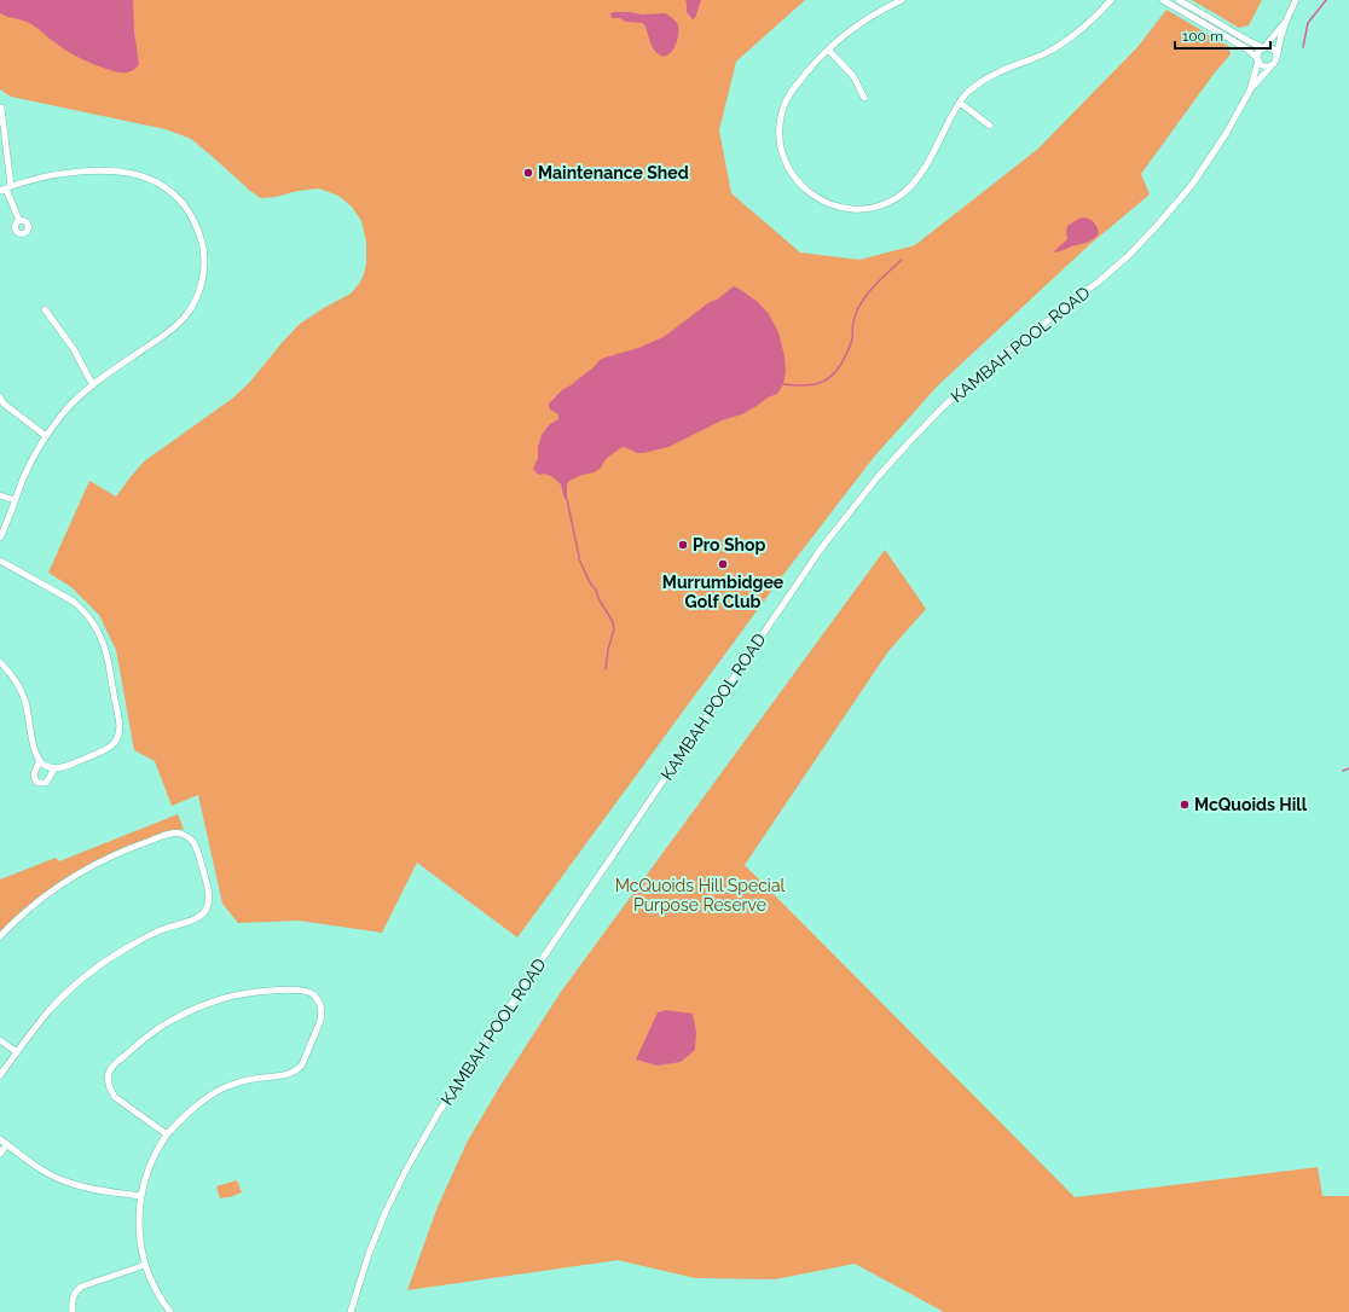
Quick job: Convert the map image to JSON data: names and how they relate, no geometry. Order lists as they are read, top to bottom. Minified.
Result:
{"streets":{"street":["KAMBAH POOL ROAD"]},"parks":["McQuoids Hill Special Purpose Reserve"],"places":["Maintenance Shed","Pro Shop","Murrumbidgee Golf Club","McQuoids Hill"],"scale_bar":"100 m"}
